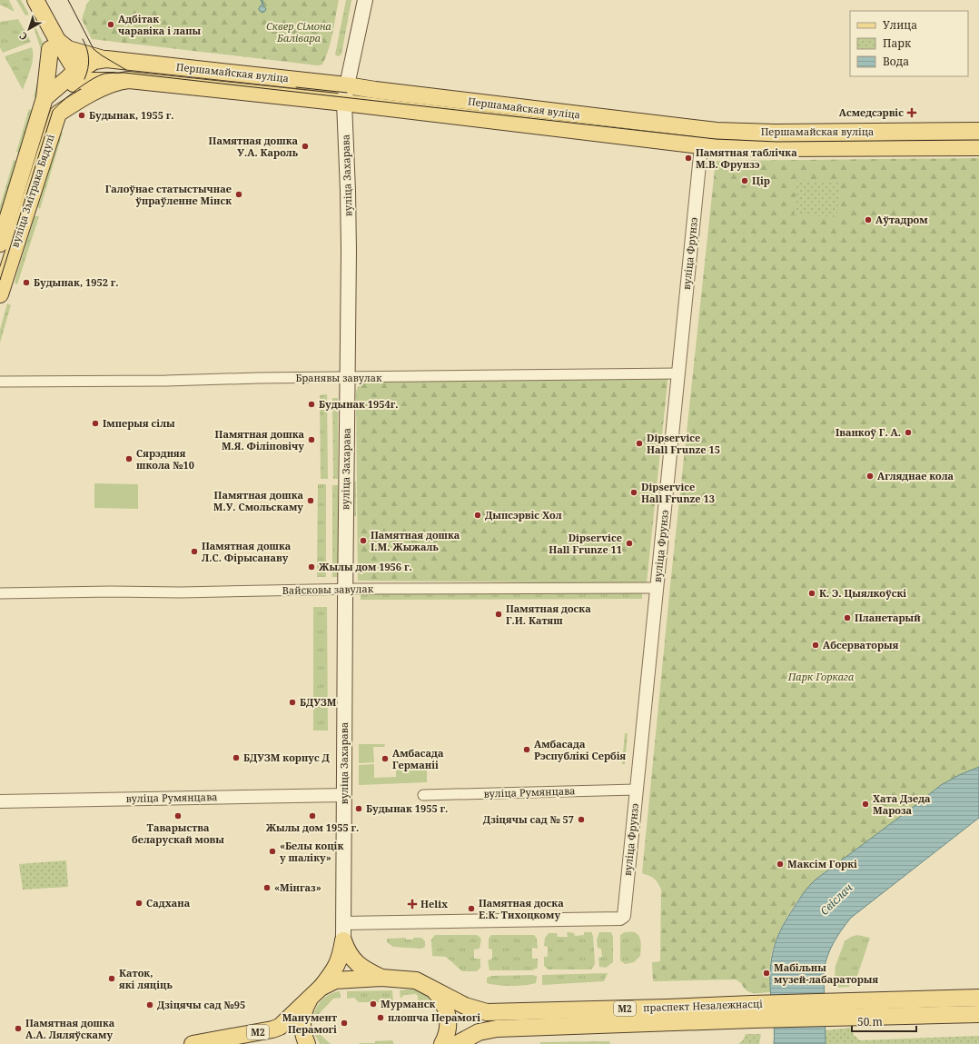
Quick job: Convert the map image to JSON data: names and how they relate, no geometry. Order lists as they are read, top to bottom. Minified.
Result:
{"streets":{"main road":["Першамайская вуліца","вуліца Захарава","вуліца Змітрака Бядулі","праспект Незалежнасці","М2"],"street":["вуліца Фрунзэ","Бранявы завулак","Вайсковы завулак","вуліца Румянцава"]},"crossings":[["Першамайская вуліца","вуліца Захарава"],["Першамайская вуліца","вуліца Змітрака Бядулі"],["Першамайская вуліца","вуліца Фрунзэ"],["вуліца Захарава","вуліца Фрунзэ"],["вуліца Захарава","Бранявы завулак"],["вуліца Захарава","Вайсковы завулак"],["вуліца Захарава","вуліца Румянцава"],["вуліца Фрунзэ","Бранявы завулак"],["вуліца Фрунзэ","Вайсковы завулак"],["вуліца Фрунзэ","вуліца Румянцава"],["праспект Незалежнасці","М2"]],"water":["Свіслач"],"parks":["Сквер Сімона Балівара","Парк Горкага"],"places":{"other":["Адбітак чаравіка і лапы","Будынак, 1955 г.","Памятная дошка У.А. Кароль","Памятная таблічка М.В. Фрунзэ","Цір","Галоўнае статыстычнае ўпраўленне Мінск","Аўтадром","Будынак, 1952 г.","Будынак 1954г.","Імперыя сілы","Іванкоў Г. А.","Памятная дошка М.Я. Філіповічу","Dipservice Hall Frunze 15","Сярэдняя школа №10","Агляднае кола","Dipservice Hall Frunze 13","Памятная дошка М.У. Смольскаму","Дыпсэрвіс Хол","Памятная дошка І.М. Жыжаль","Dipservice Hall Frunze 11","Памятная дошка Л.С. Фірысанаву","Жылы дом 1956 г.","К. Э. Цыялкоўскі","Памятная доска Г.И. Катяш","Планетарый","Абсерваторыя","БДУЗМ","Амбасада Рэспублікі Сербія","БДУЗМ корпус Д","Амбасада Германіі","Хата Дзеда Мароза","Будынак 1955 г.","Таварыства беларускай мовы","Жылы дом 1955 г.","Дзіцячы сад № 57","«Белы коцік у шаліку»","Максім Горкі","«Мінгаз»","Садхана","Памятная доска Е.К. Тихоцкому","Мабільны музей-лабараторыя","Каток, які ляціць","Мурманск","Дзіцячы сад №95","плошча Перамогі","Манумент Перамогі","Памятная дошка А.А. Ляляўскаму"],"health":["Асмедсэрвіс","Helix"]},"legend":["Улица","Парк","Вода"],"scale_bar":"50 m","north":"bottom left"}
